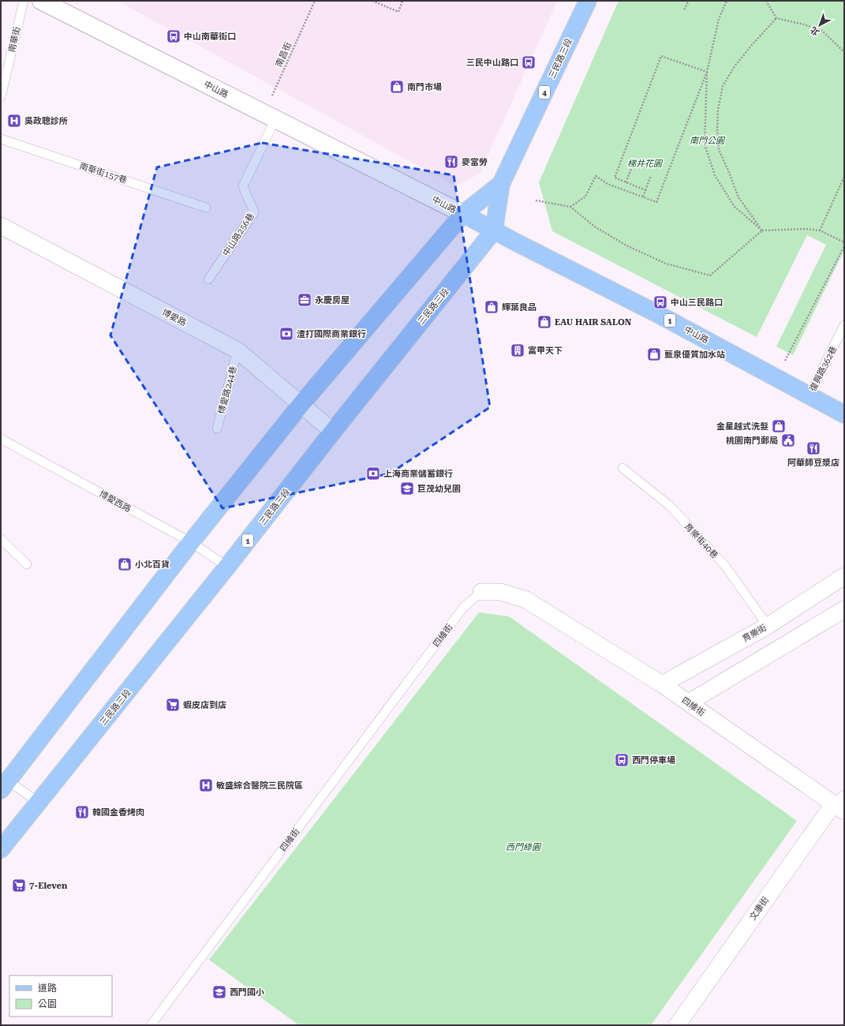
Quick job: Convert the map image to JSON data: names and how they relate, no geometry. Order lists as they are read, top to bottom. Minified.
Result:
{"streets":{"main road":["三民路三段","中山路","4","1"],"street":["博愛路","育樂街","四維街","文康街"],"lane":["南華街","南華街157巷","中山路256巷","復興路362巷","博愛路244巷","博愛西路","育樂街40巷"],"path":["南昌街"]},"crossings":[["南昌街","中山路"],["南昌街","中山路256巷"],["三民路三段","中山路"],["三民路三段","博愛路"],["三民路三段","博愛西路"],["中山路","中山路256巷"],["中山路","復興路362巷"],["博愛路","博愛路244巷"],["育樂街40巷","育樂街"],["育樂街","四維街"],["四維街","文康街"]],"parks":["南門公園","梯井花園","西門綠園"],"places":{"bus stop":["中山南華街口","三民中山路口","中山三民路口","西門停車場"],"shop":["南門市場","輝葉良品","EAU HAIR SALON","藍泉優質加水站","金星越式洗髮","小北百貨"],"hospital":["吳政聰診所","敏盛綜合醫院三民院區"],"restaurant":["麥當勞","阿華師豆漿店","韓國金香烤肉"],"office":["永慶房屋"],"bank":["渣打國際商業銀行","上海商業儲蓄銀行"],"building":["富甲天下"],"public building":["桃園南門郵局"],"school or university":["巨茂幼兒園","西門國小"],"supermarket":["蝦皮店到店","7-Eleven"]},"legend":["道路","公園"],"north":"bottom left"}
